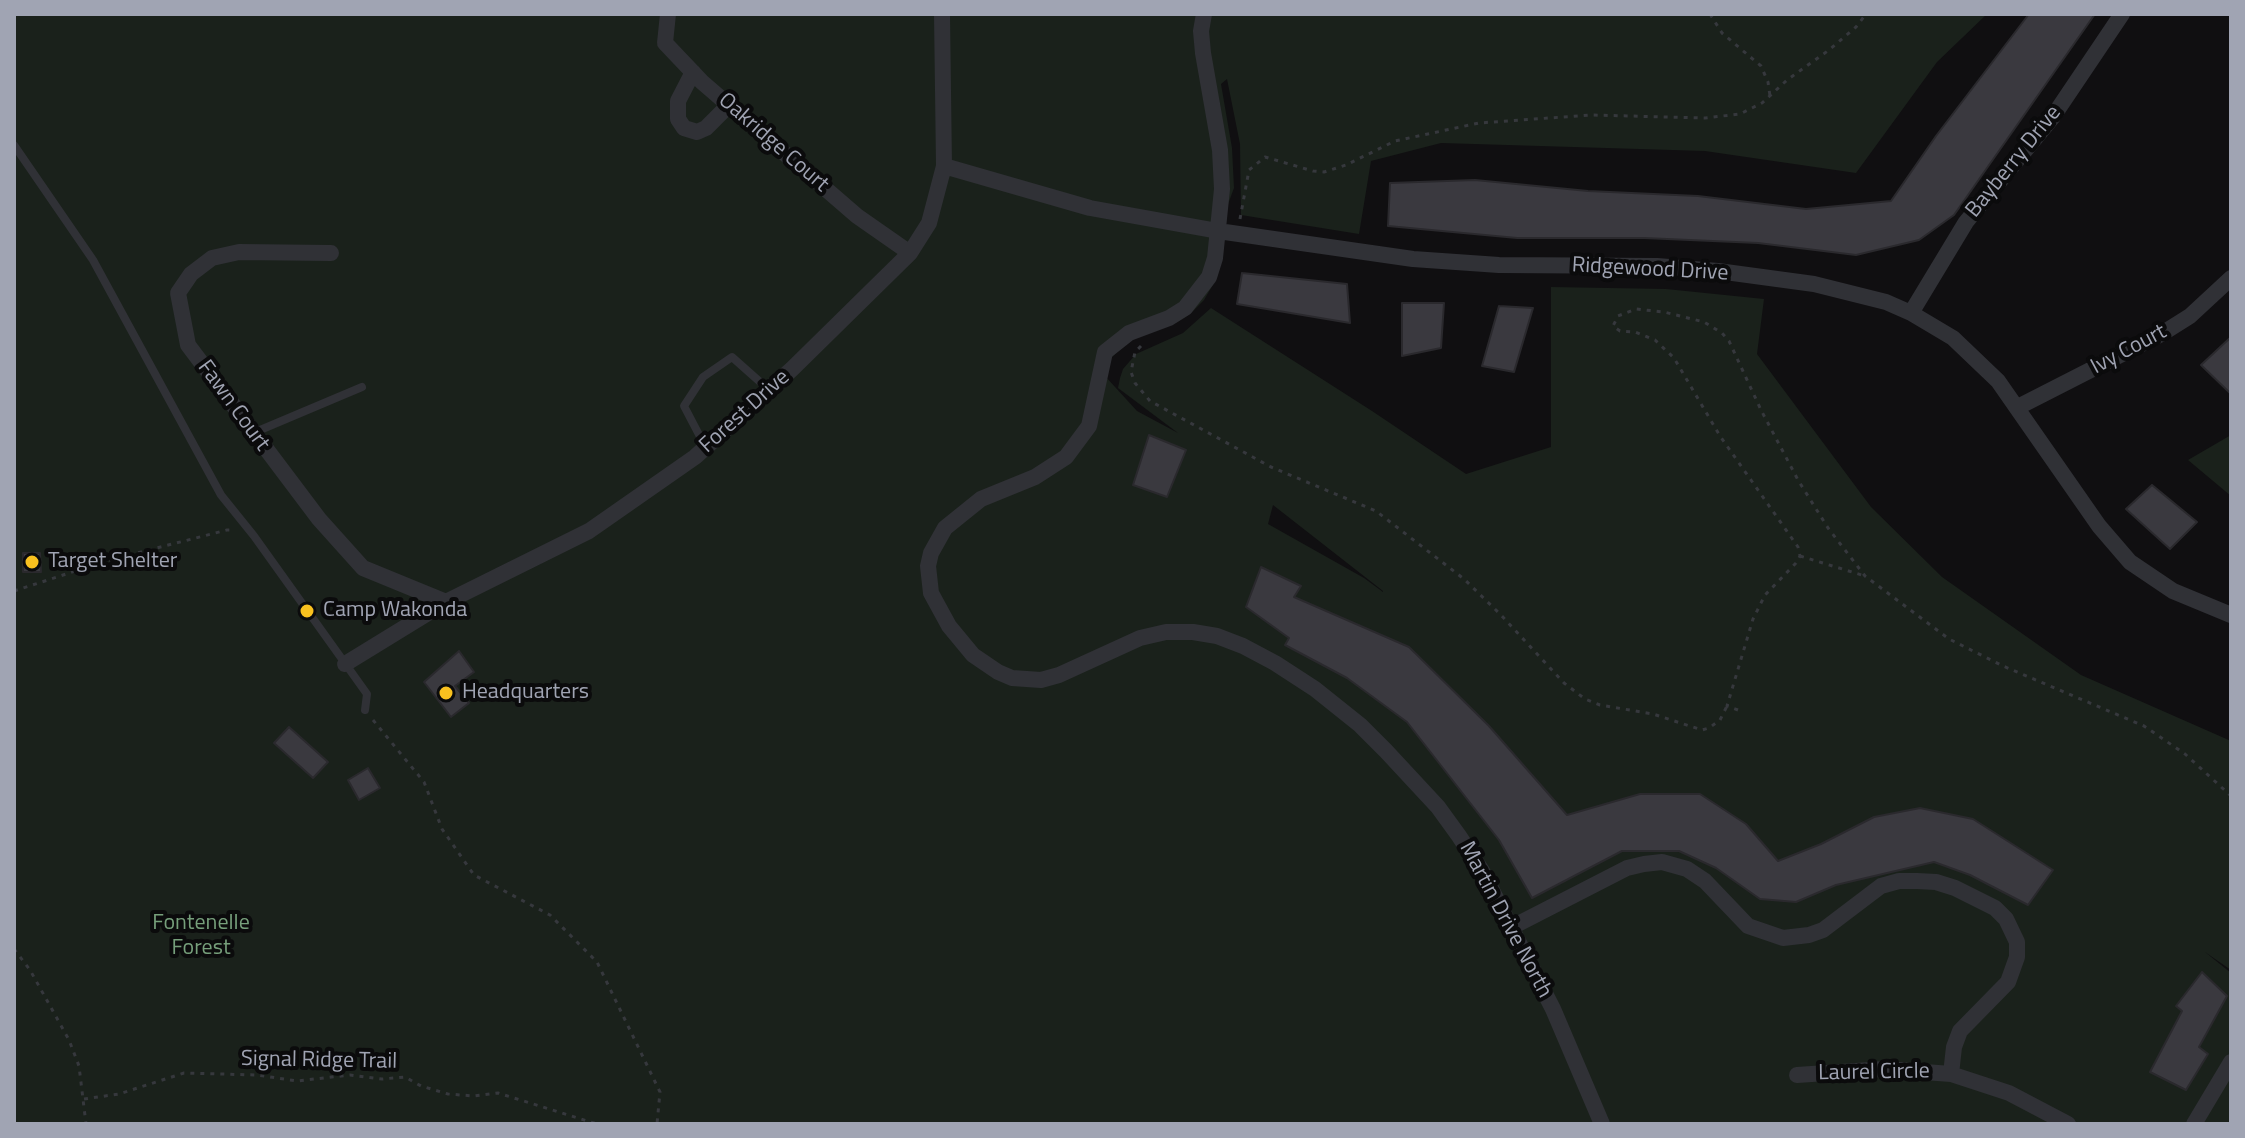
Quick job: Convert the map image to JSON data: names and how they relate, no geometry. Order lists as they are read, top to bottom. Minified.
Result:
{"streets":{"street":["Oakridge Court","Bayberry Drive","Ridgewood Drive","Ivy Court","Fawn Court","Forest Drive","Martin Drive North","Laurel Circle"],"path":["Signal Ridge Trail"]},"crossings":[["Oakridge Court","Forest Drive"],["Bayberry Drive","Ridgewood Drive"],["Ridgewood Drive","Ivy Court"],["Ridgewood Drive","Forest Drive"],["Ridgewood Drive","Martin Drive North"],["Fawn Court","Forest Drive"]],"parks":["Fontenelle Forest"],"places":["Target Shelter","Camp Wakonda","Headquarters"]}
